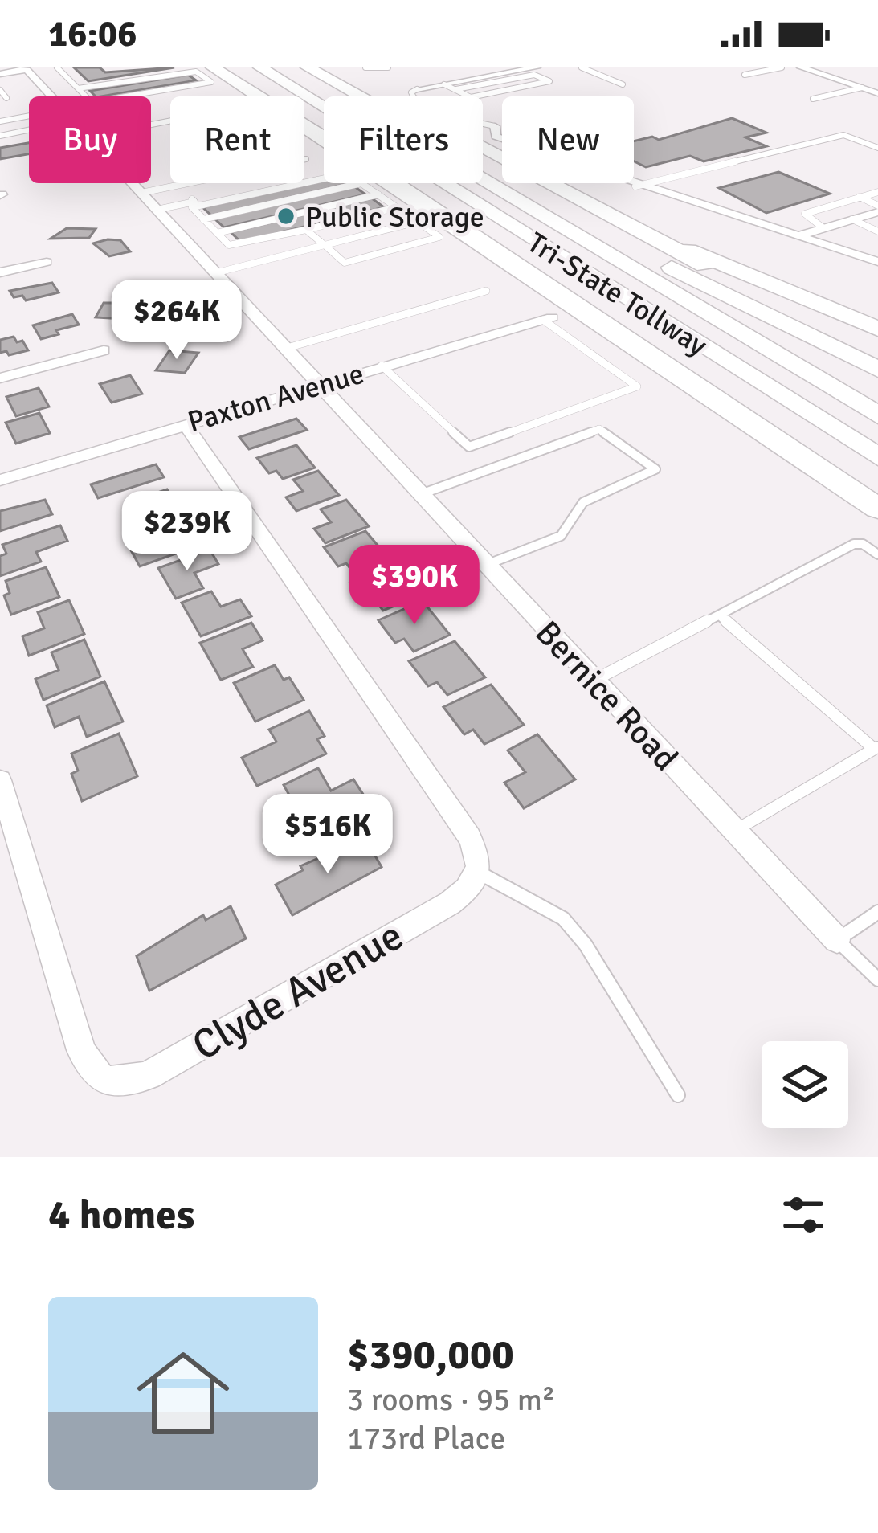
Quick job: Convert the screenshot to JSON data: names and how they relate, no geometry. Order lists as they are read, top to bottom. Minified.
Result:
{"streets":{"highway":["Tri-State Tollway"],"street":["Paxton Avenue","Bernice Road","Clyde Avenue"]},"crossings":[["Paxton Avenue","Bernice Road"]],"places":["Public Storage"],"page":{"status":"16:06","chip":["Buy","Rent","Filters","New"],"price":["$264K","$239K","$390K","$516K"],"heading":"4 homes","list":[{"name":"$390,000","note":"3 rooms · 95 m² · 173rd Place"}]}}
